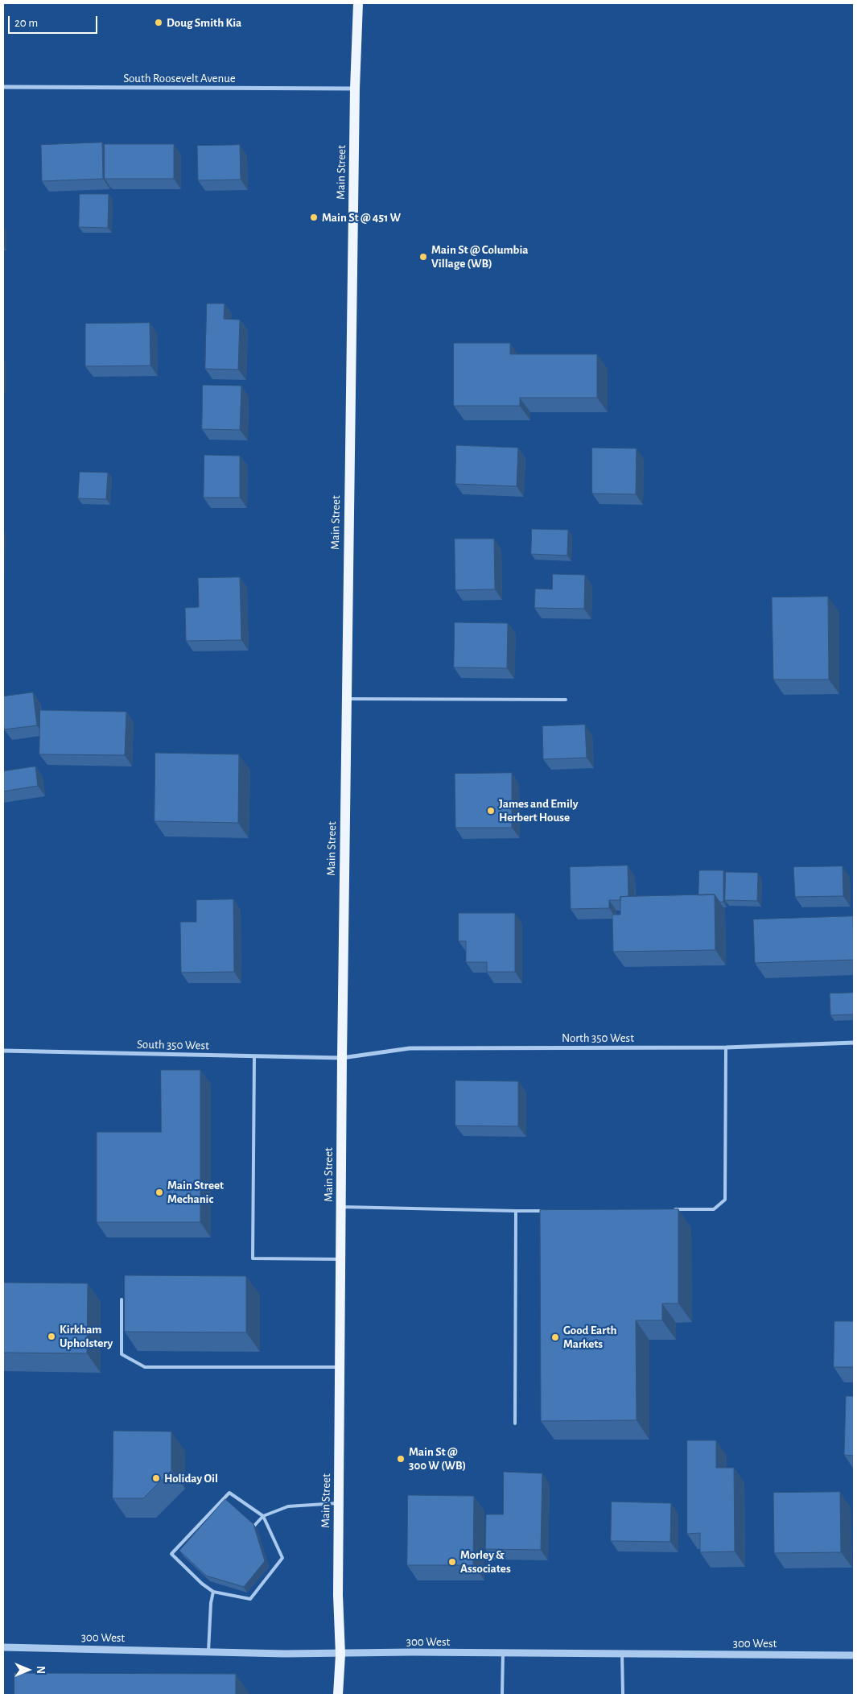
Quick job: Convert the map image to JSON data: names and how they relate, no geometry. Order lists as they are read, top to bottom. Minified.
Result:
{"streets":{"main road":["Main Street"],"street":["South Roosevelt Avenue","North 350 West","South 350 West","300 West"]},"crossings":[["South Roosevelt Avenue","Main Street"],["Main Street","North 350 West"],["Main Street","South 350 West"],["Main Street","300 West"],["North 350 West","South 350 West"]],"places":["Doug Smith Kia","Main St @ 451 W","Main St @ Columbia Village (WB)","James and Emily Herbert House","Main Street Mechanic","Kirkham Upholstery","Good Earth Markets","Main St @ 300 W (WB)","Holiday Oil","Morley & Associates"],"scale_bar":"20 m","north":"right"}
